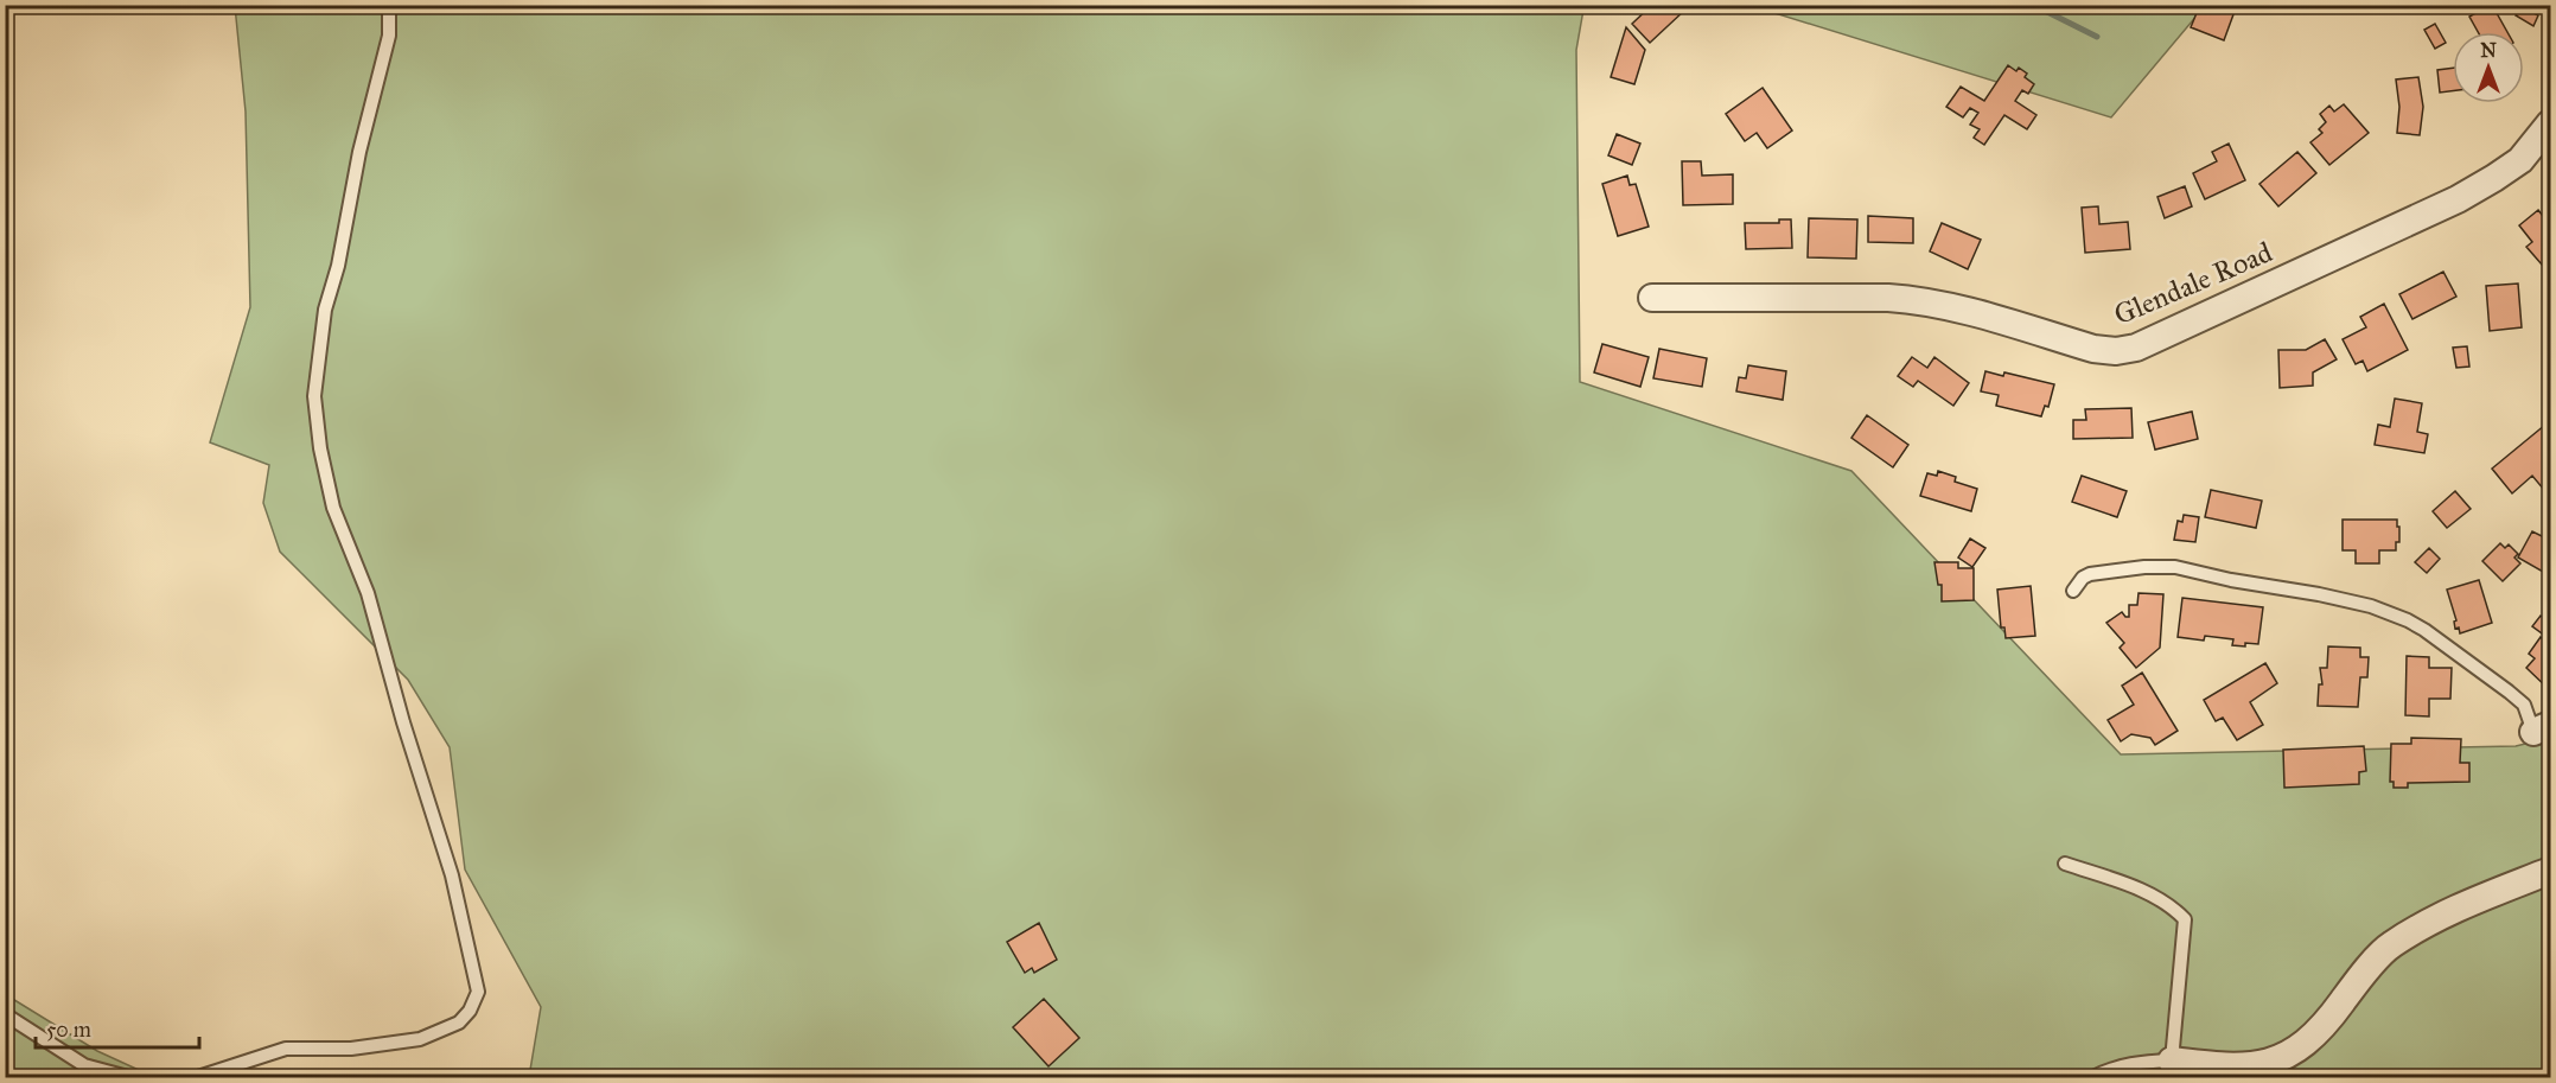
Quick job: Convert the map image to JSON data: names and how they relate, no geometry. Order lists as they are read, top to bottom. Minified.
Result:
{"streets":{"street":["Glendale Road"]},"scale_bar":"50 m","north":"top"}
